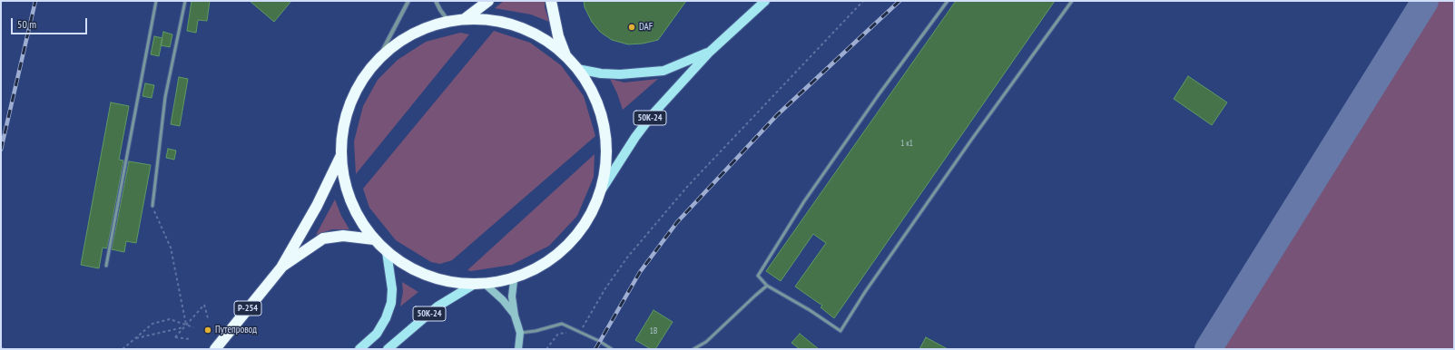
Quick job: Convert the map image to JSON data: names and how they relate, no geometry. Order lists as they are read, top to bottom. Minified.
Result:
{"streets":{"highway":["50К-24","Р-254"]},"places":["DAF","Путепровод"],"house_numbers":["1 к1","1В"],"scale_bar":"50 m"}
